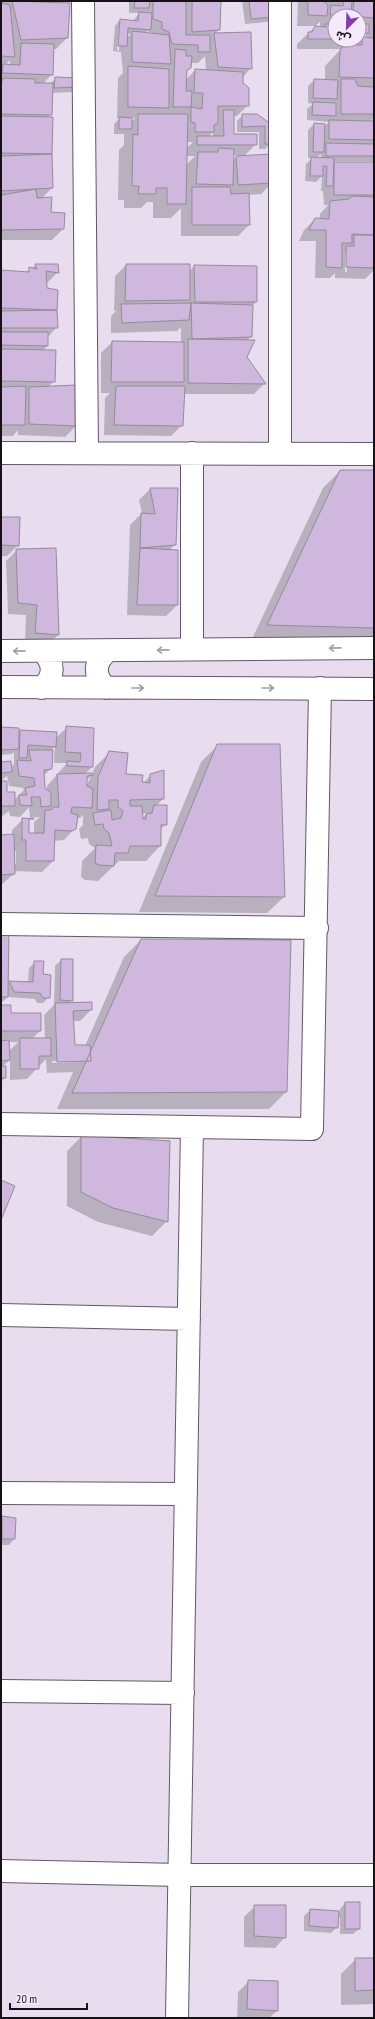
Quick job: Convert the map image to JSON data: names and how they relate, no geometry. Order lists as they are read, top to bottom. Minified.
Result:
{"scale_bar":"20 m","north":"bottom left"}
